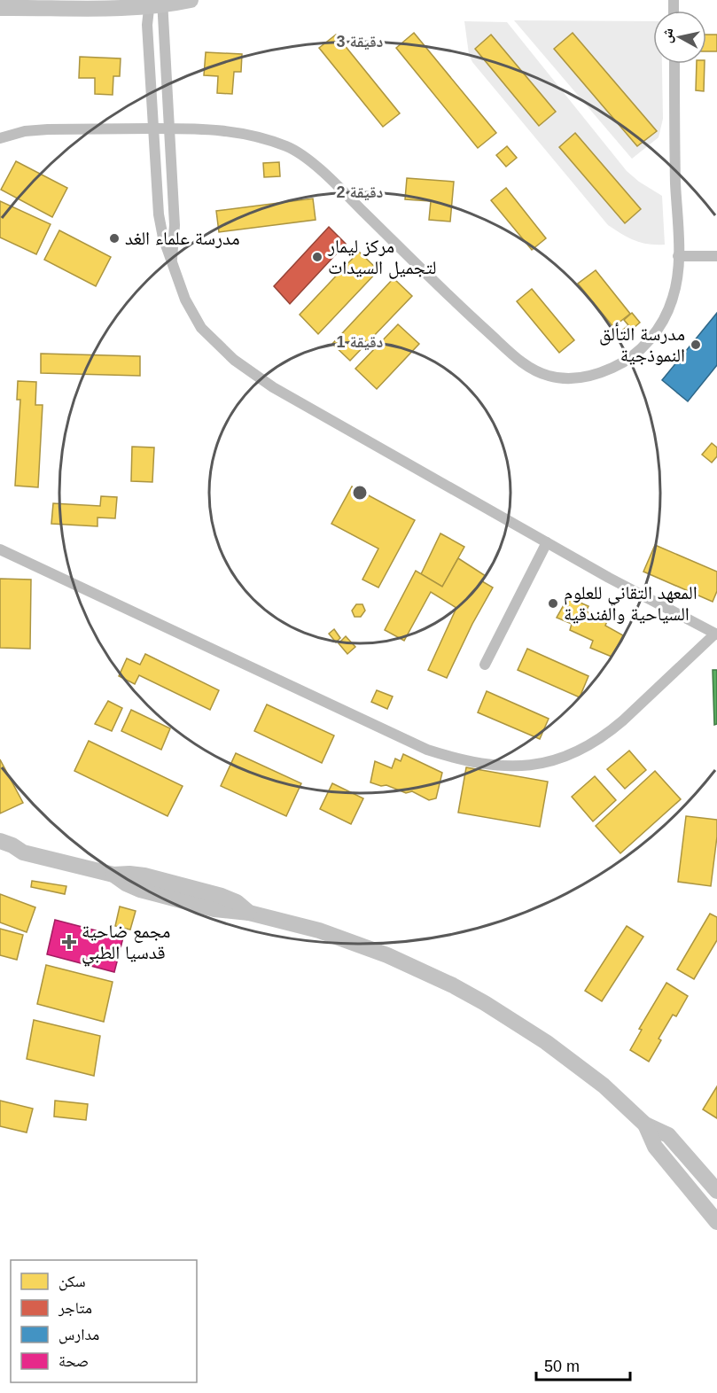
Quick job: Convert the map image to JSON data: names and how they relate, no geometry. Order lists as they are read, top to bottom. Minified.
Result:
{"places":{"other":["مدرسة علماء الغد","مركز ليمار لتجميل السيدات","مدرسة التألق النموذجية","المعهد التقاني للعلوم السياحية والفندقية"],"health":["مجمع ضاحية قدسيا الطبي"]},"legend":["سكن","متاجر","مدارس","صحة"],"scale_bar":"50 m","north":"left","rings":["3 دقيقة","2 دقيقة","1 دقيقة"]}
